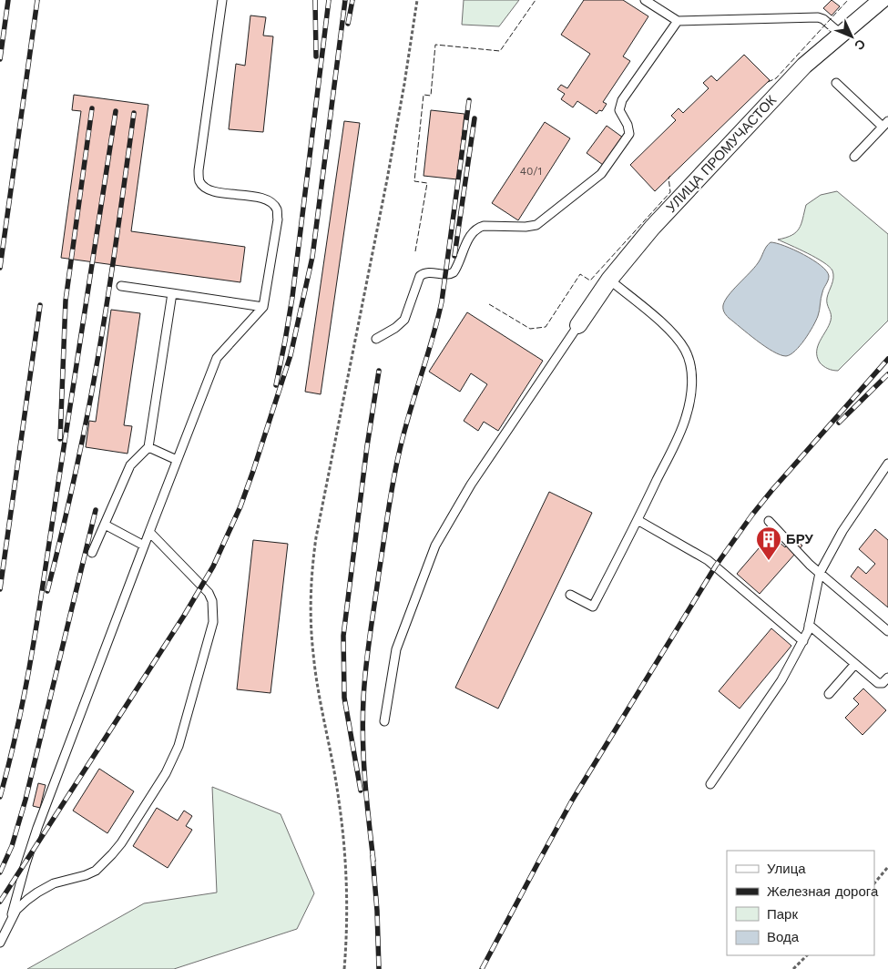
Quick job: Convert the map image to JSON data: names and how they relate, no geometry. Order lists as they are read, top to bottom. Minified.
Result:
{"streets":{"street":["УЛИЦА ПРОМУЧАСТОК"]},"places":{"building":["БРУ"]},"house_numbers":["40/1"],"legend":["Улица","Железная дорога","Парк","Вода"],"north":"bottom right"}
